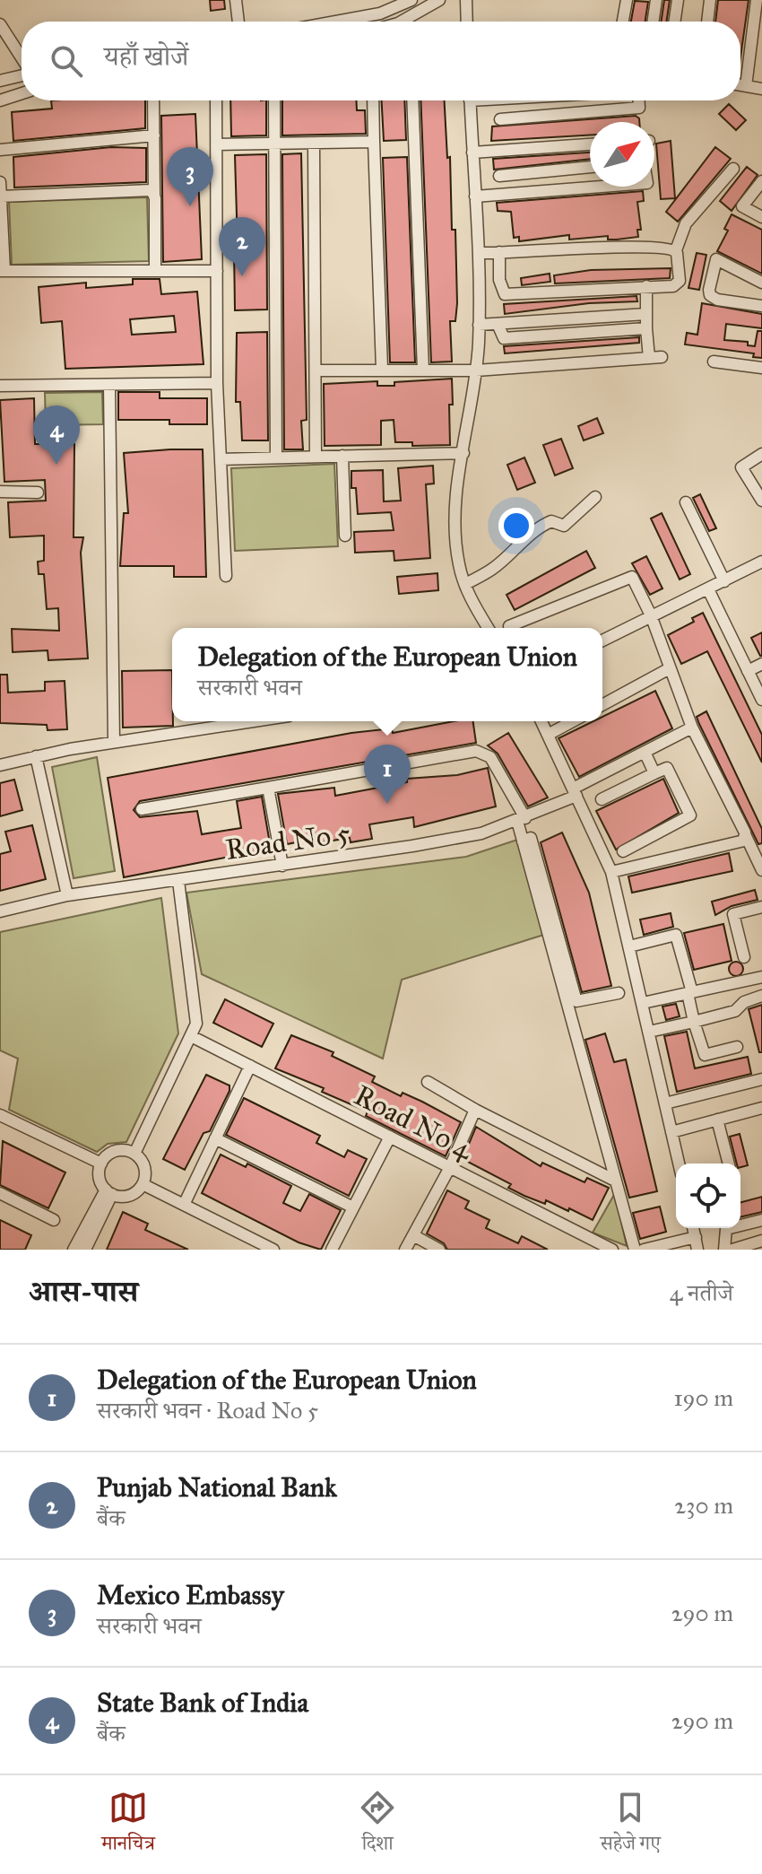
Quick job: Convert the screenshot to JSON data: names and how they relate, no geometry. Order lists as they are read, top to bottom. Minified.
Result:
{"streets":{"street":["Road No 5","Road No 4"]},"north":"top right","page":{"search":"यहाँ खोजें","pins":["3","2","4","1"],"popup":["Delegation of the European Union","सरकारी भवन"],"heading":["आस-पास","4 नतीजे"],"list":[{"mark":"1","name":"Delegation of the European Union","note":"सरकारी भवन · Road No 5","value":"190 m"},{"mark":"2","name":"Punjab National Bank","note":"बैंक","value":"230 m"},{"mark":"3","name":"Mexico Embassy","note":"सरकारी भवन","value":"290 m"},{"mark":"4","name":"State Bank of India","note":"बैंक","value":"290 m"}],"nav":["मानचित्र","दिशा","सहेजे गए"]}}
